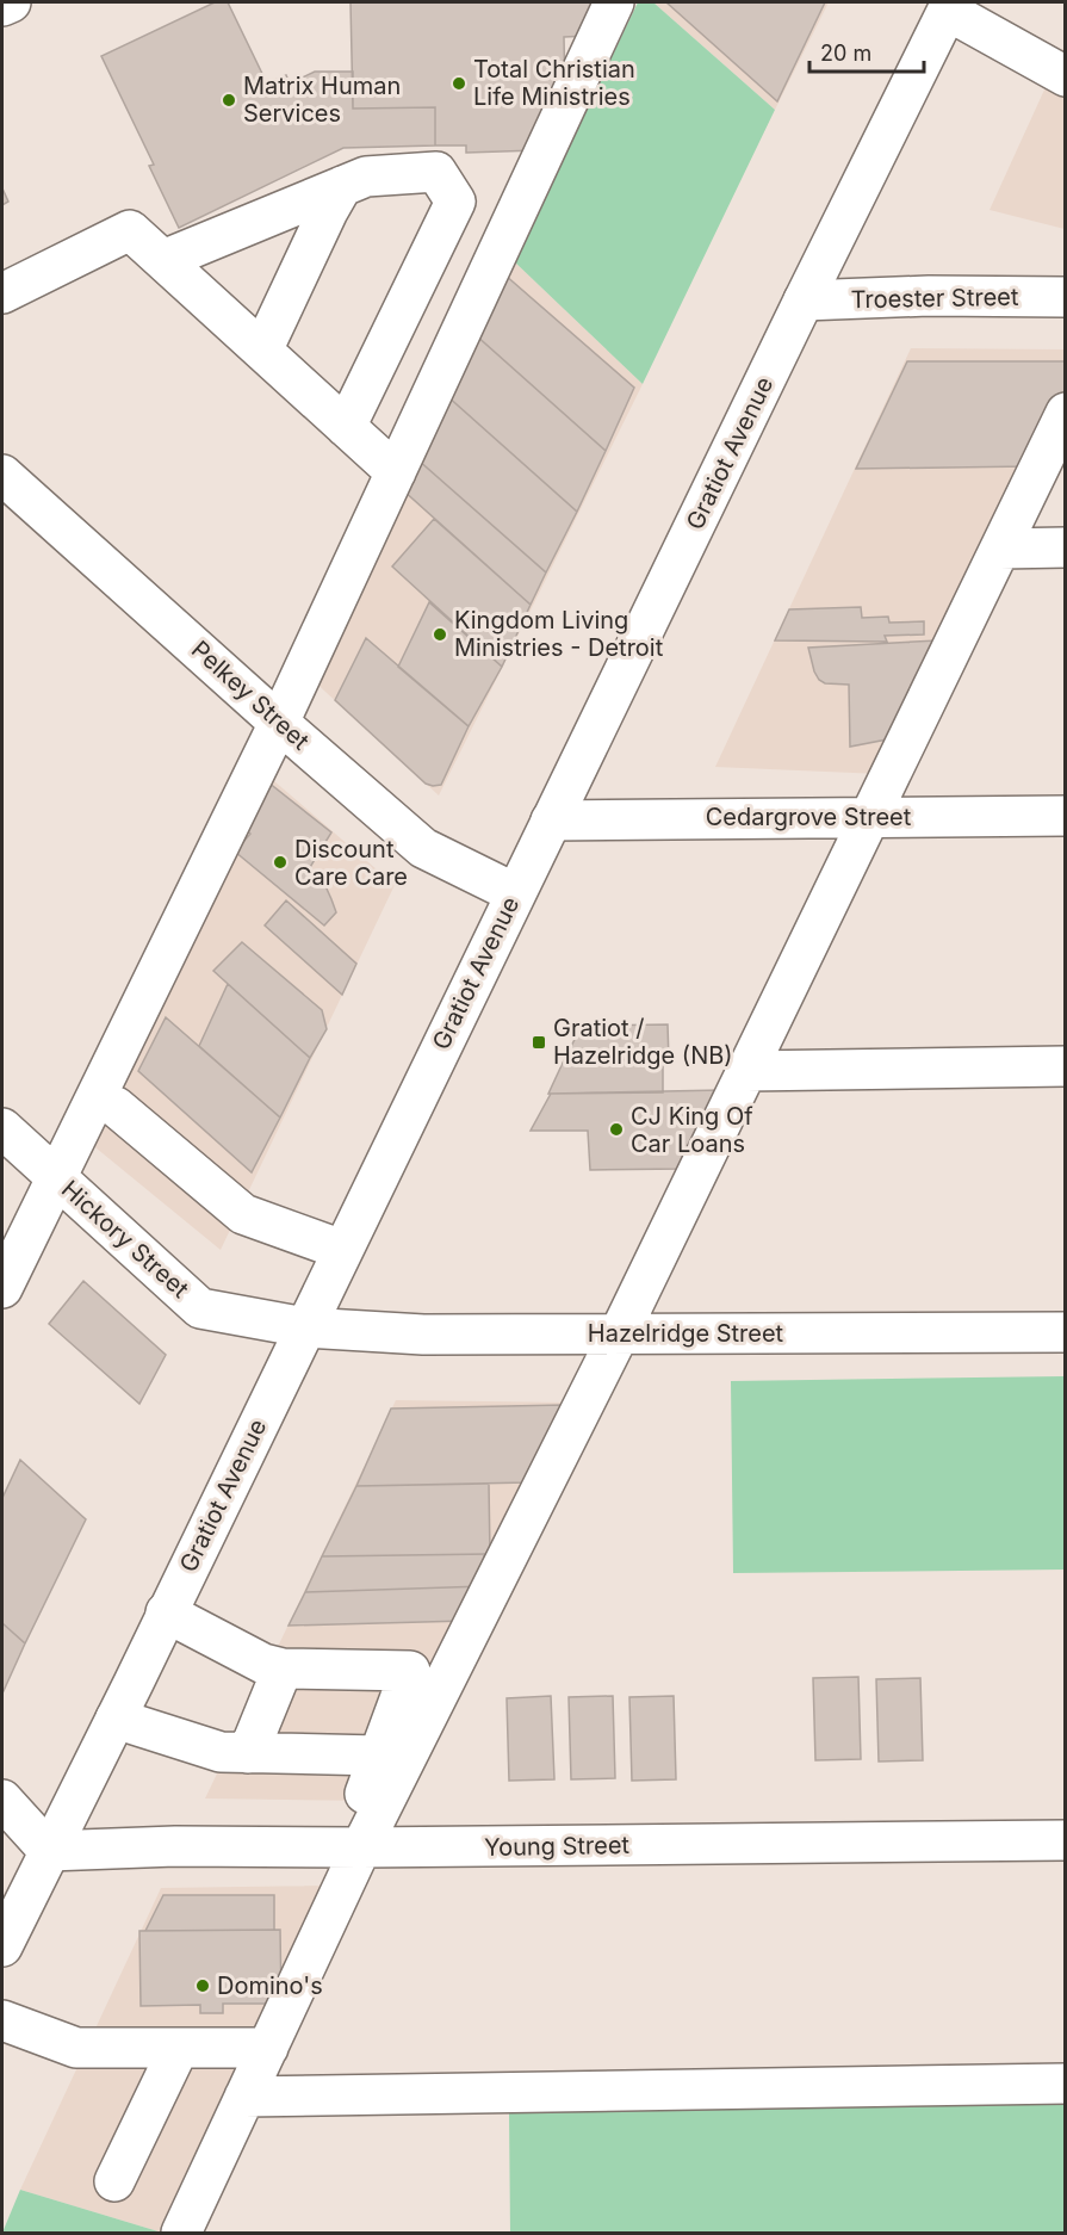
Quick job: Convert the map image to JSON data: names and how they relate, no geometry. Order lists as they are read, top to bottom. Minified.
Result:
{"streets":{"street":["Troester Street","Gratiot Avenue","Pelkey Street","Cedargrove Street","Hickory Street","Hazelridge Street","Young Street"]},"crossings":[["Troester Street","Gratiot Avenue"],["Gratiot Avenue","Pelkey Street"],["Gratiot Avenue","Cedargrove Street"],["Gratiot Avenue","Hickory Street"],["Gratiot Avenue","Hazelridge Street"],["Gratiot Avenue","Young Street"],["Hickory Street","Hazelridge Street"]],"places":{"other":["Total Christian Life Ministries","Matrix Human Services","Kingdom Living Ministries - Detroit","Discount Care Care","CJ King Of Car Loans","Domino's"],"transit":["Gratiot / Hazelridge (NB)"]},"scale_bar":"20 m"}
